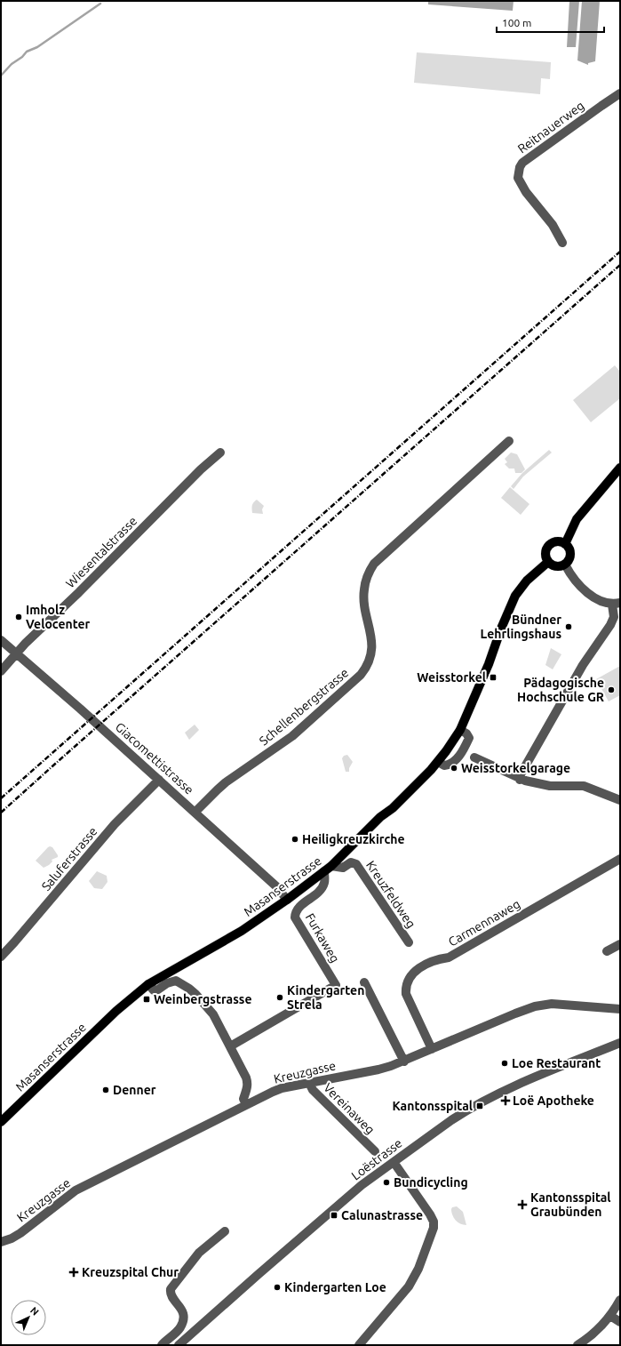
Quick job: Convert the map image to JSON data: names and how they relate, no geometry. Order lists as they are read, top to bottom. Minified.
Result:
{"streets":{"main road":["Masanserstrasse"],"street":["Reitnauerweg","Wiesentalstrasse","Schellenbergstrasse","Giacomettistrasse","Saluferstrasse","Kreuzfeldweg","Carmennaweg","Furkaweg","Kreuzgasse","Vereinaweg","Loëstrasse"]},"crossings":[["Wiesentalstrasse","Giacomettistrasse"],["Schellenbergstrasse","Giacomettistrasse"],["Giacomettistrasse","Saluferstrasse"],["Giacomettistrasse","Masanserstrasse"],["Masanserstrasse","Kreuzfeldweg"],["Masanserstrasse","Furkaweg"],["Carmennaweg","Kreuzgasse"],["Kreuzgasse","Vereinaweg"]],"places":{"other":["Imholz Velocenter","Bündner Lehrlingshaus","Pädagogische Hochschule GR","Weisstorkelgarage","Heiligkreuzkirche","Kindergarten Strela","Loe Restaurant","Denner","Bundicycling","Kindergarten Loe"],"transit":["Weisstorkel","Weinbergstrasse","Kantonsspital","Calunastrasse"],"health":["Loë Apotheke","Kantonsspital Graubünden","Kreuzspital Chur"]},"scale_bar":"100 m","north":"top right"}
